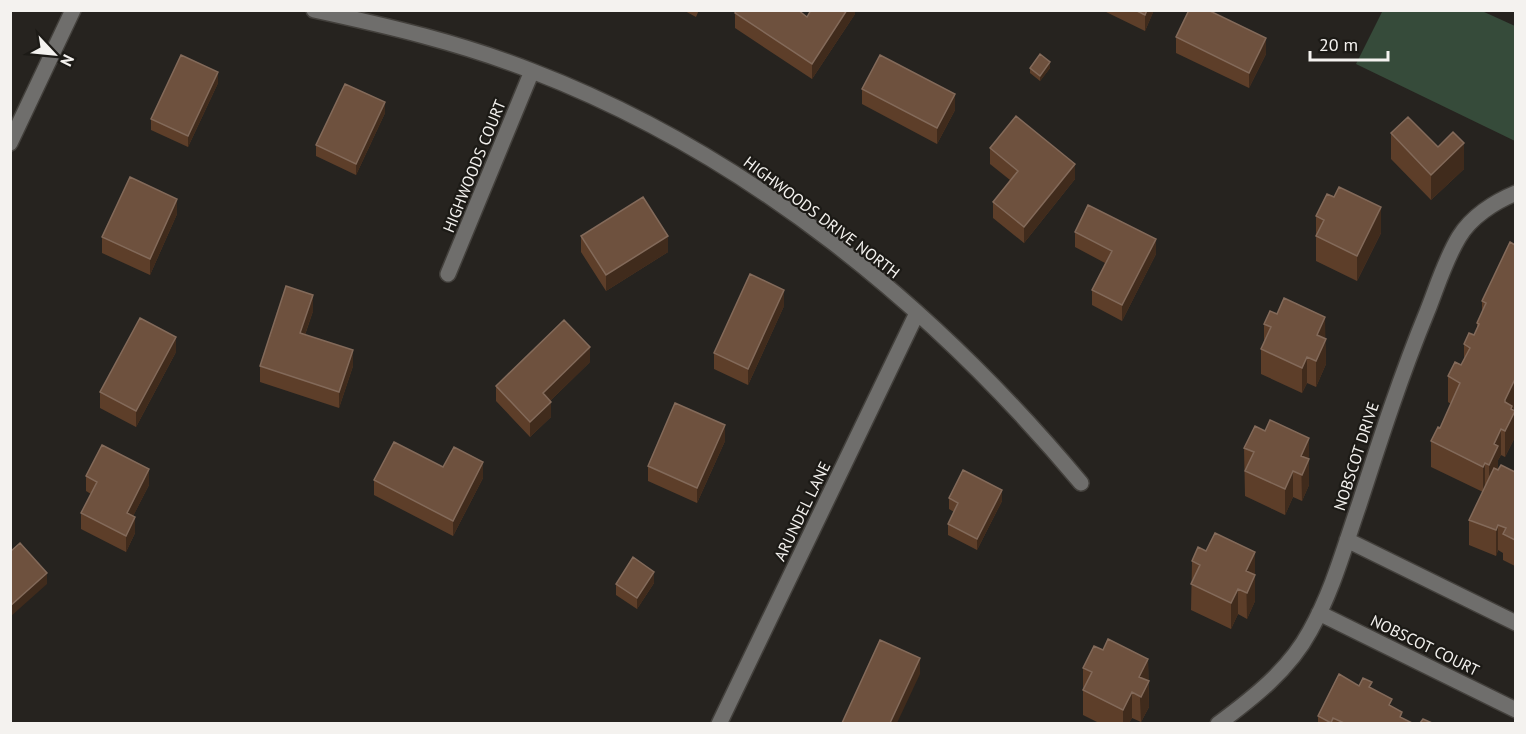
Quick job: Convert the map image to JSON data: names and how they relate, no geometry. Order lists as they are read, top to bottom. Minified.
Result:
{"streets":{"street":["HIGHWOODS COURT","HIGHWOODS DRIVE NORTH","NOBSCOT DRIVE","ARUNDEL LANE","NOBSCOT COURT"]},"crossings":[["HIGHWOODS COURT","HIGHWOODS DRIVE NORTH"],["HIGHWOODS DRIVE NORTH","ARUNDEL LANE"],["NOBSCOT DRIVE","NOBSCOT COURT"]],"scale_bar":"20 m","north":"bottom right"}
